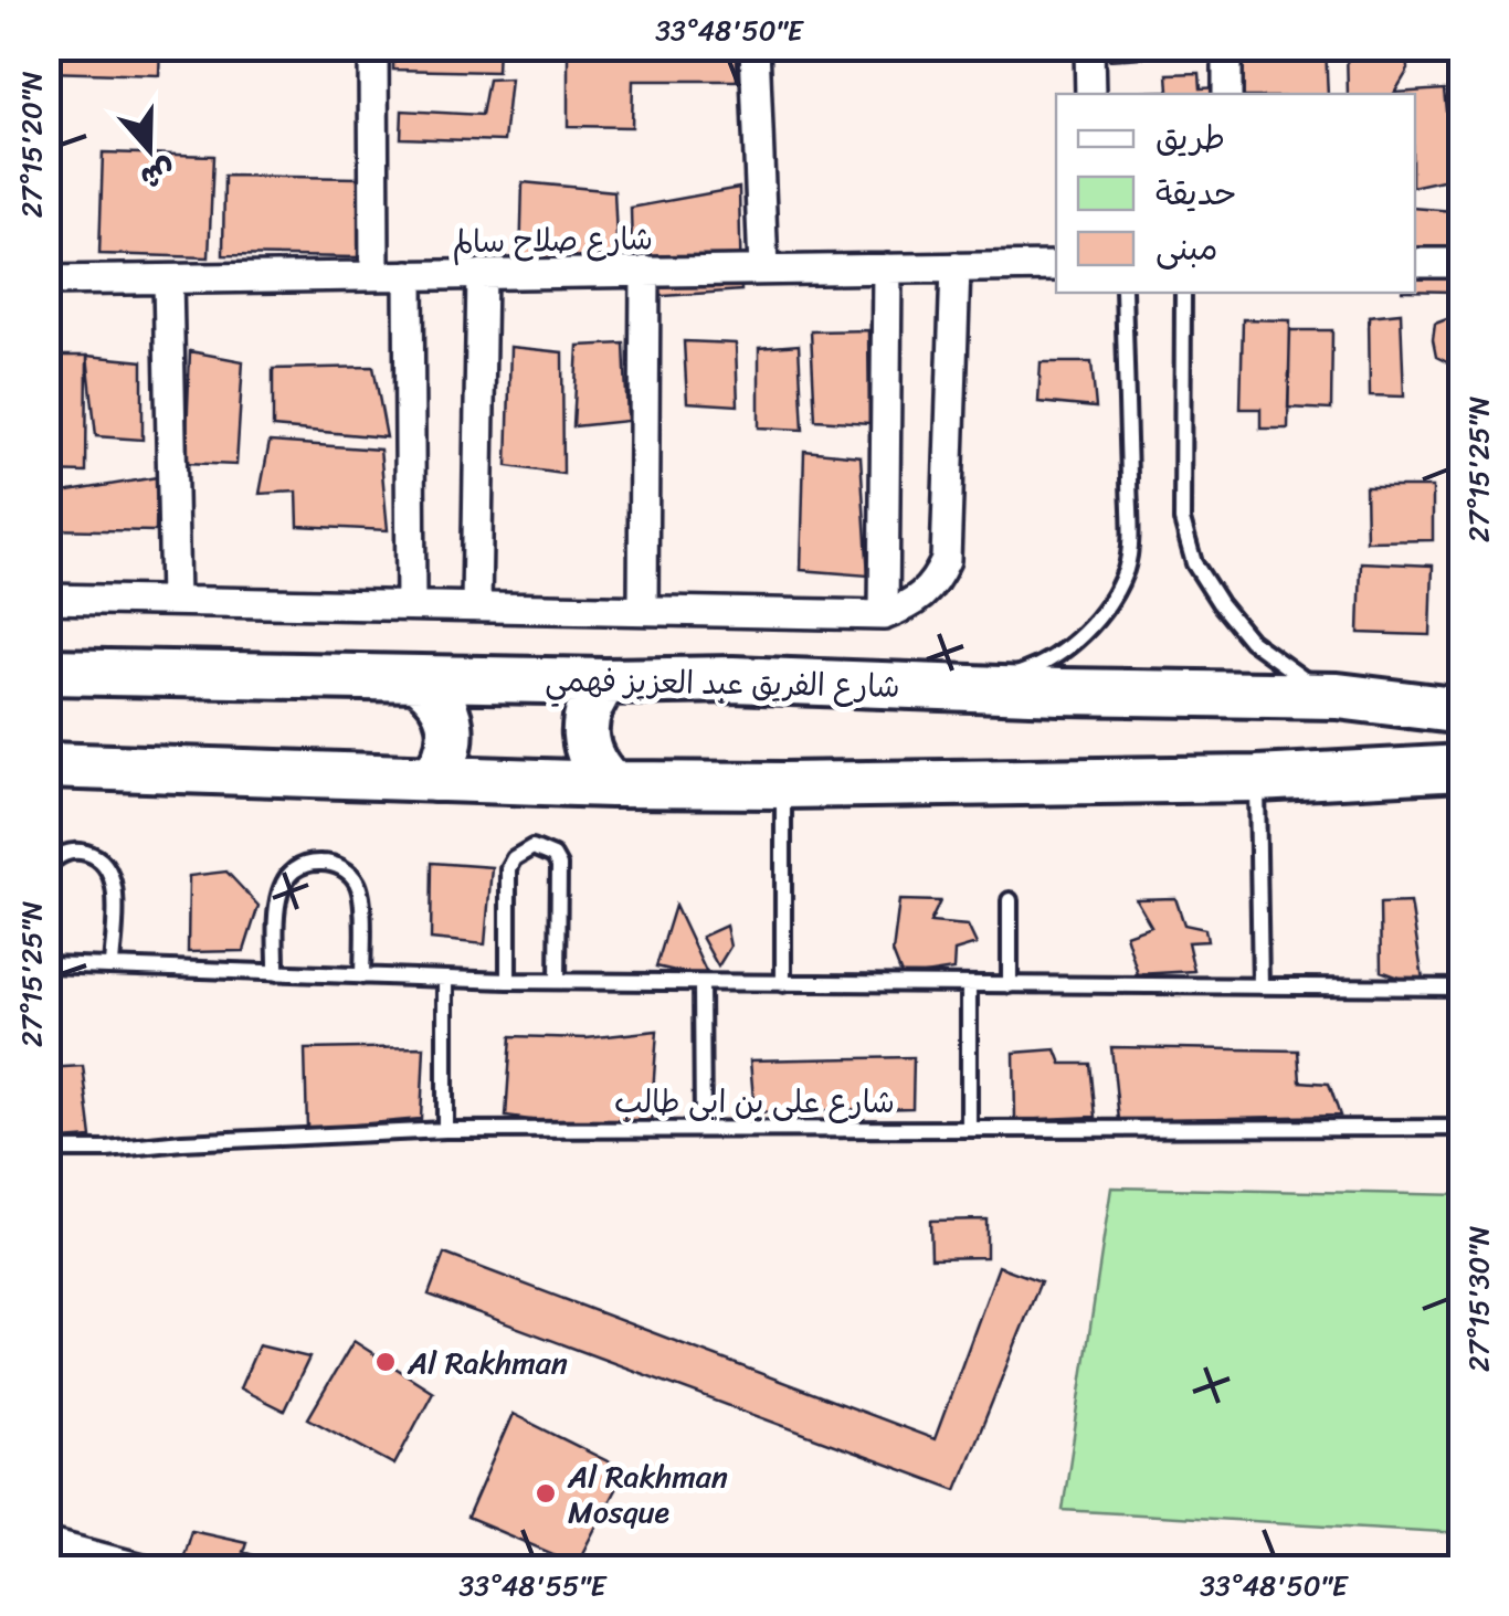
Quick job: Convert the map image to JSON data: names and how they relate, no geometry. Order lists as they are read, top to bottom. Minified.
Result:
{"streets":{"main road":["شارع الفريق عبد العزيز فهمي"],"street":["شارع صلاح سالم"],"lane":["شارع على بن ابى طالب"]},"places":["Al Rakhman","Al Rakhman Mosque"],"legend":["طريق","حديقة","مبنى"],"north":"bottom","coordinates":["33°48'50\"E","27°15'20\"N","27°15'25\"N","27°15'30\"N","33°48'55\"E"]}
